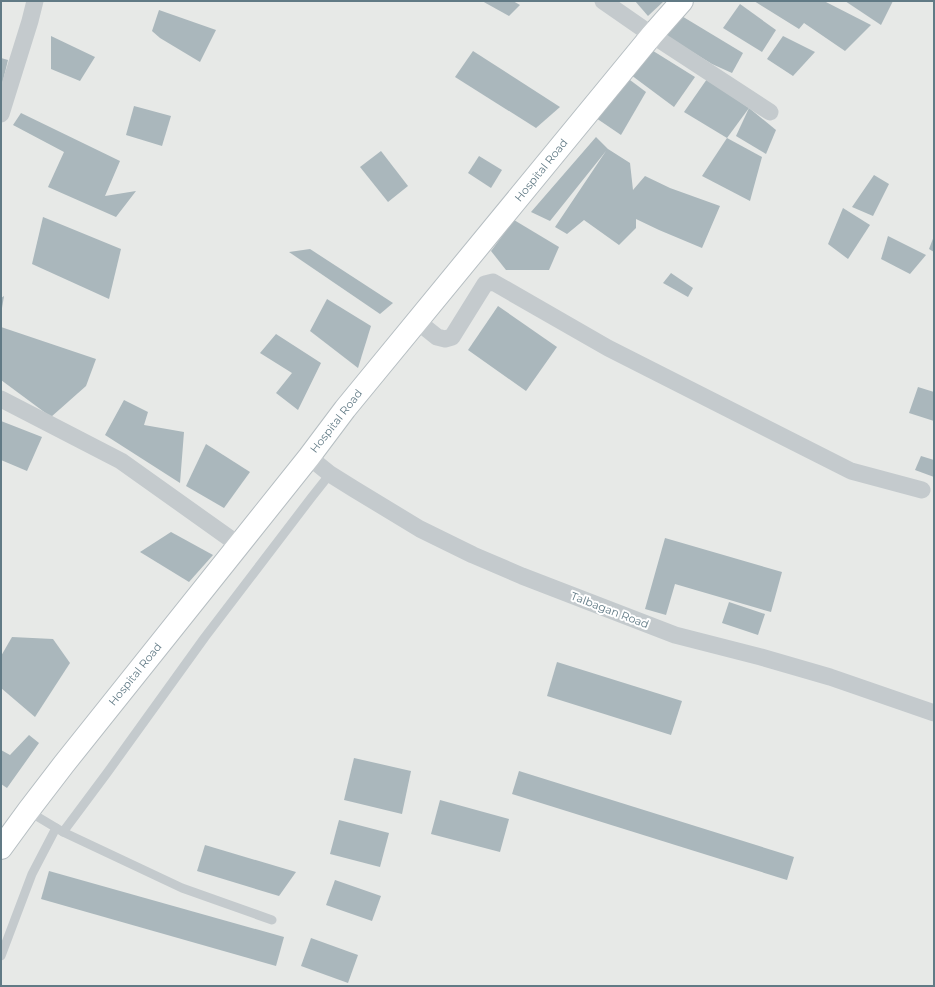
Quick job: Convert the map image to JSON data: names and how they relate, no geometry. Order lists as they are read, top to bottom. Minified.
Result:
{"streets":{"main road":["Hospital Road"],"street":["Talbagan Road"]},"crossings":[["Hospital Road","Talbagan Road"]]}
